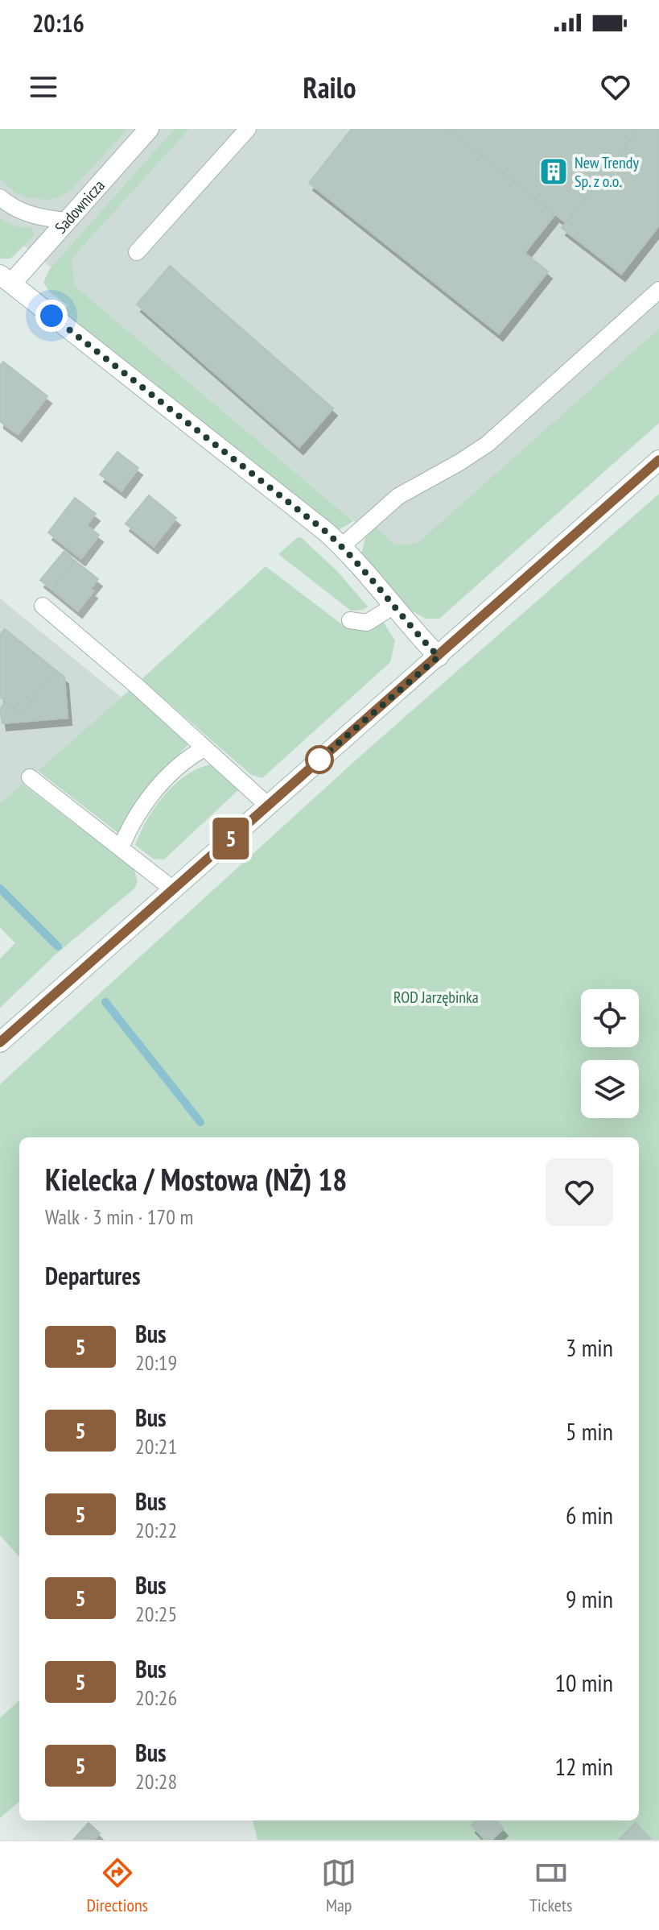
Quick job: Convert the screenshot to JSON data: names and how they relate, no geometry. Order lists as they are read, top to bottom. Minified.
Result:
{"streets":{"main road":["Sadownicza"]},"parks":["ROD Jarzębinka"],"places":{"building":["New Trendy Sp. z o.o."]},"lines":["bus line 5"],"page":{"status":"20:16","header":"Railo","on_map":"5","heading":[["Kielecka / Mostowa (NŻ) 18","Walk · 3 min · 170 m"],"Departures"],"list":[{"mark":"5","name":"Bus","note":"20:19","value":"3 min"},{"mark":"5","name":"Bus","note":"20:21","value":"5 min"},{"mark":"5","name":"Bus","note":"20:22","value":"6 min"},{"mark":"5","name":"Bus","note":"20:25","value":"9 min"},{"mark":"5","name":"Bus","note":"20:26","value":"10 min"},{"mark":"5","name":"Bus","note":"20:28","value":"12 min"}],"tabs":["Directions","Map","Tickets"]}}
